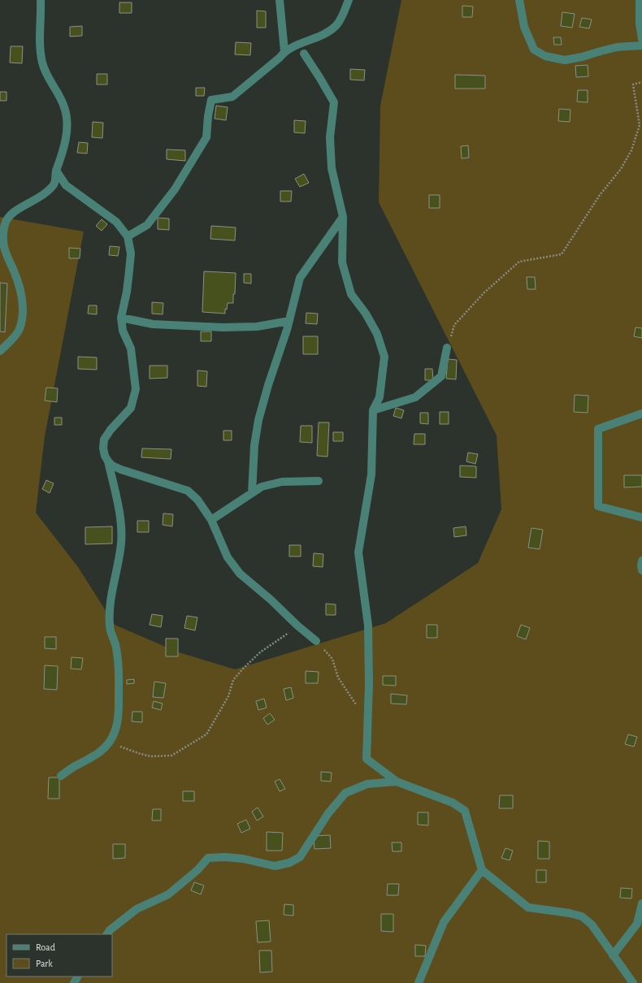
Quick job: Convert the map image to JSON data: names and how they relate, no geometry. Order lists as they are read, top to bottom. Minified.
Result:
{"legend":["Road","Park"]}
